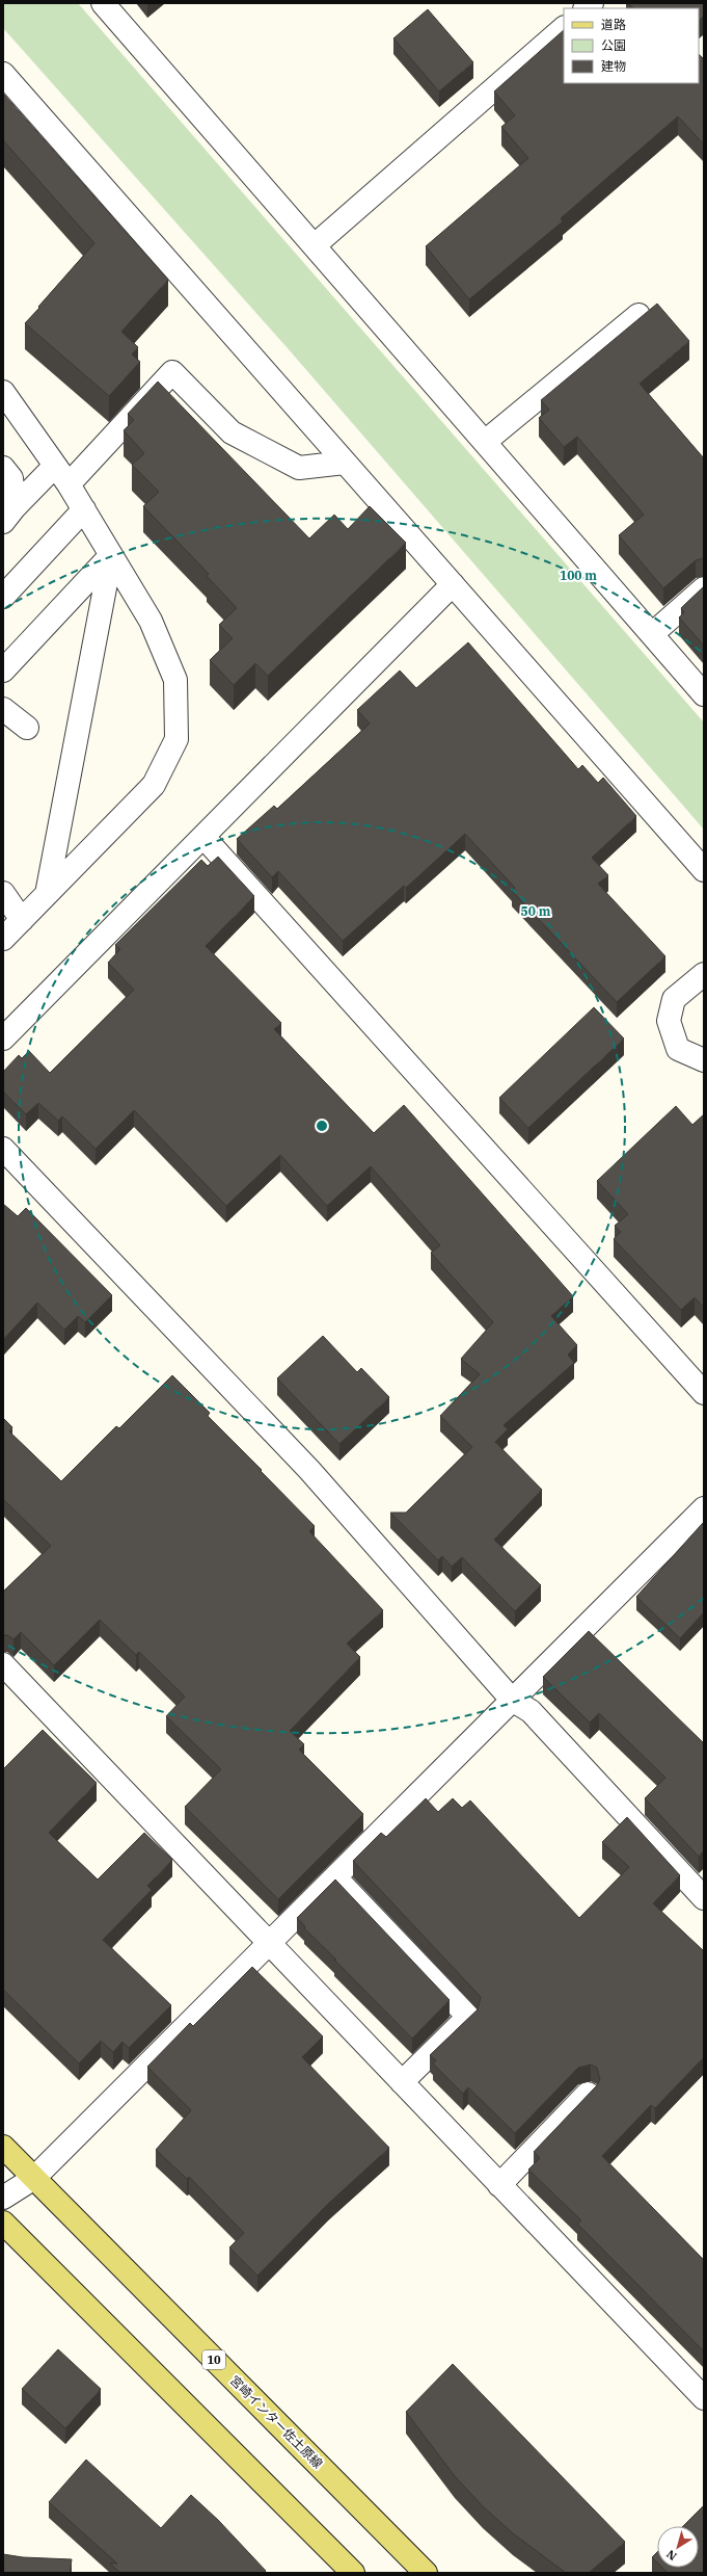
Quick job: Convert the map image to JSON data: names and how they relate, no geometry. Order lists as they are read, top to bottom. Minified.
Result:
{"streets":{"main road":["10","宮崎インター佐土原線"]},"legend":["道路","公園","建物"],"north":"bottom left","rings":["100 m","50 m"]}
